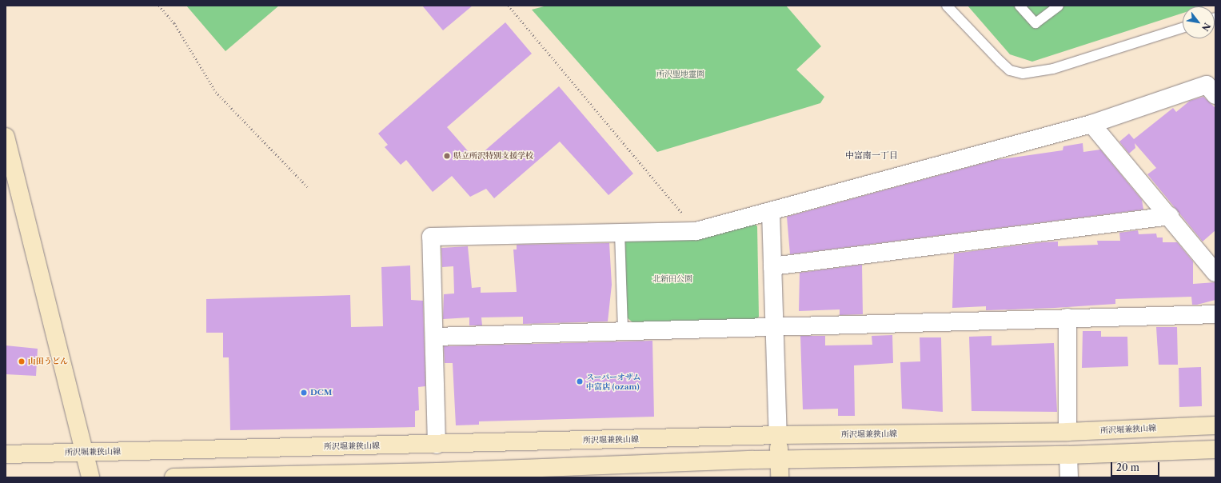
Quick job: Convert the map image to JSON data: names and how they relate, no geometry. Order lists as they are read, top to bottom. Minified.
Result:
{"streets":{"main road":["所沢堀兼狭山線"]},"districts":["中富南一丁目"],"parks":["所沢聖地霊園","北新田公園"],"places":["県立所沢特別支援学校","山田うどん","スーパーオザム 中富店 (ozam)","DCM"],"scale_bar":"20 m","north":"bottom right"}
